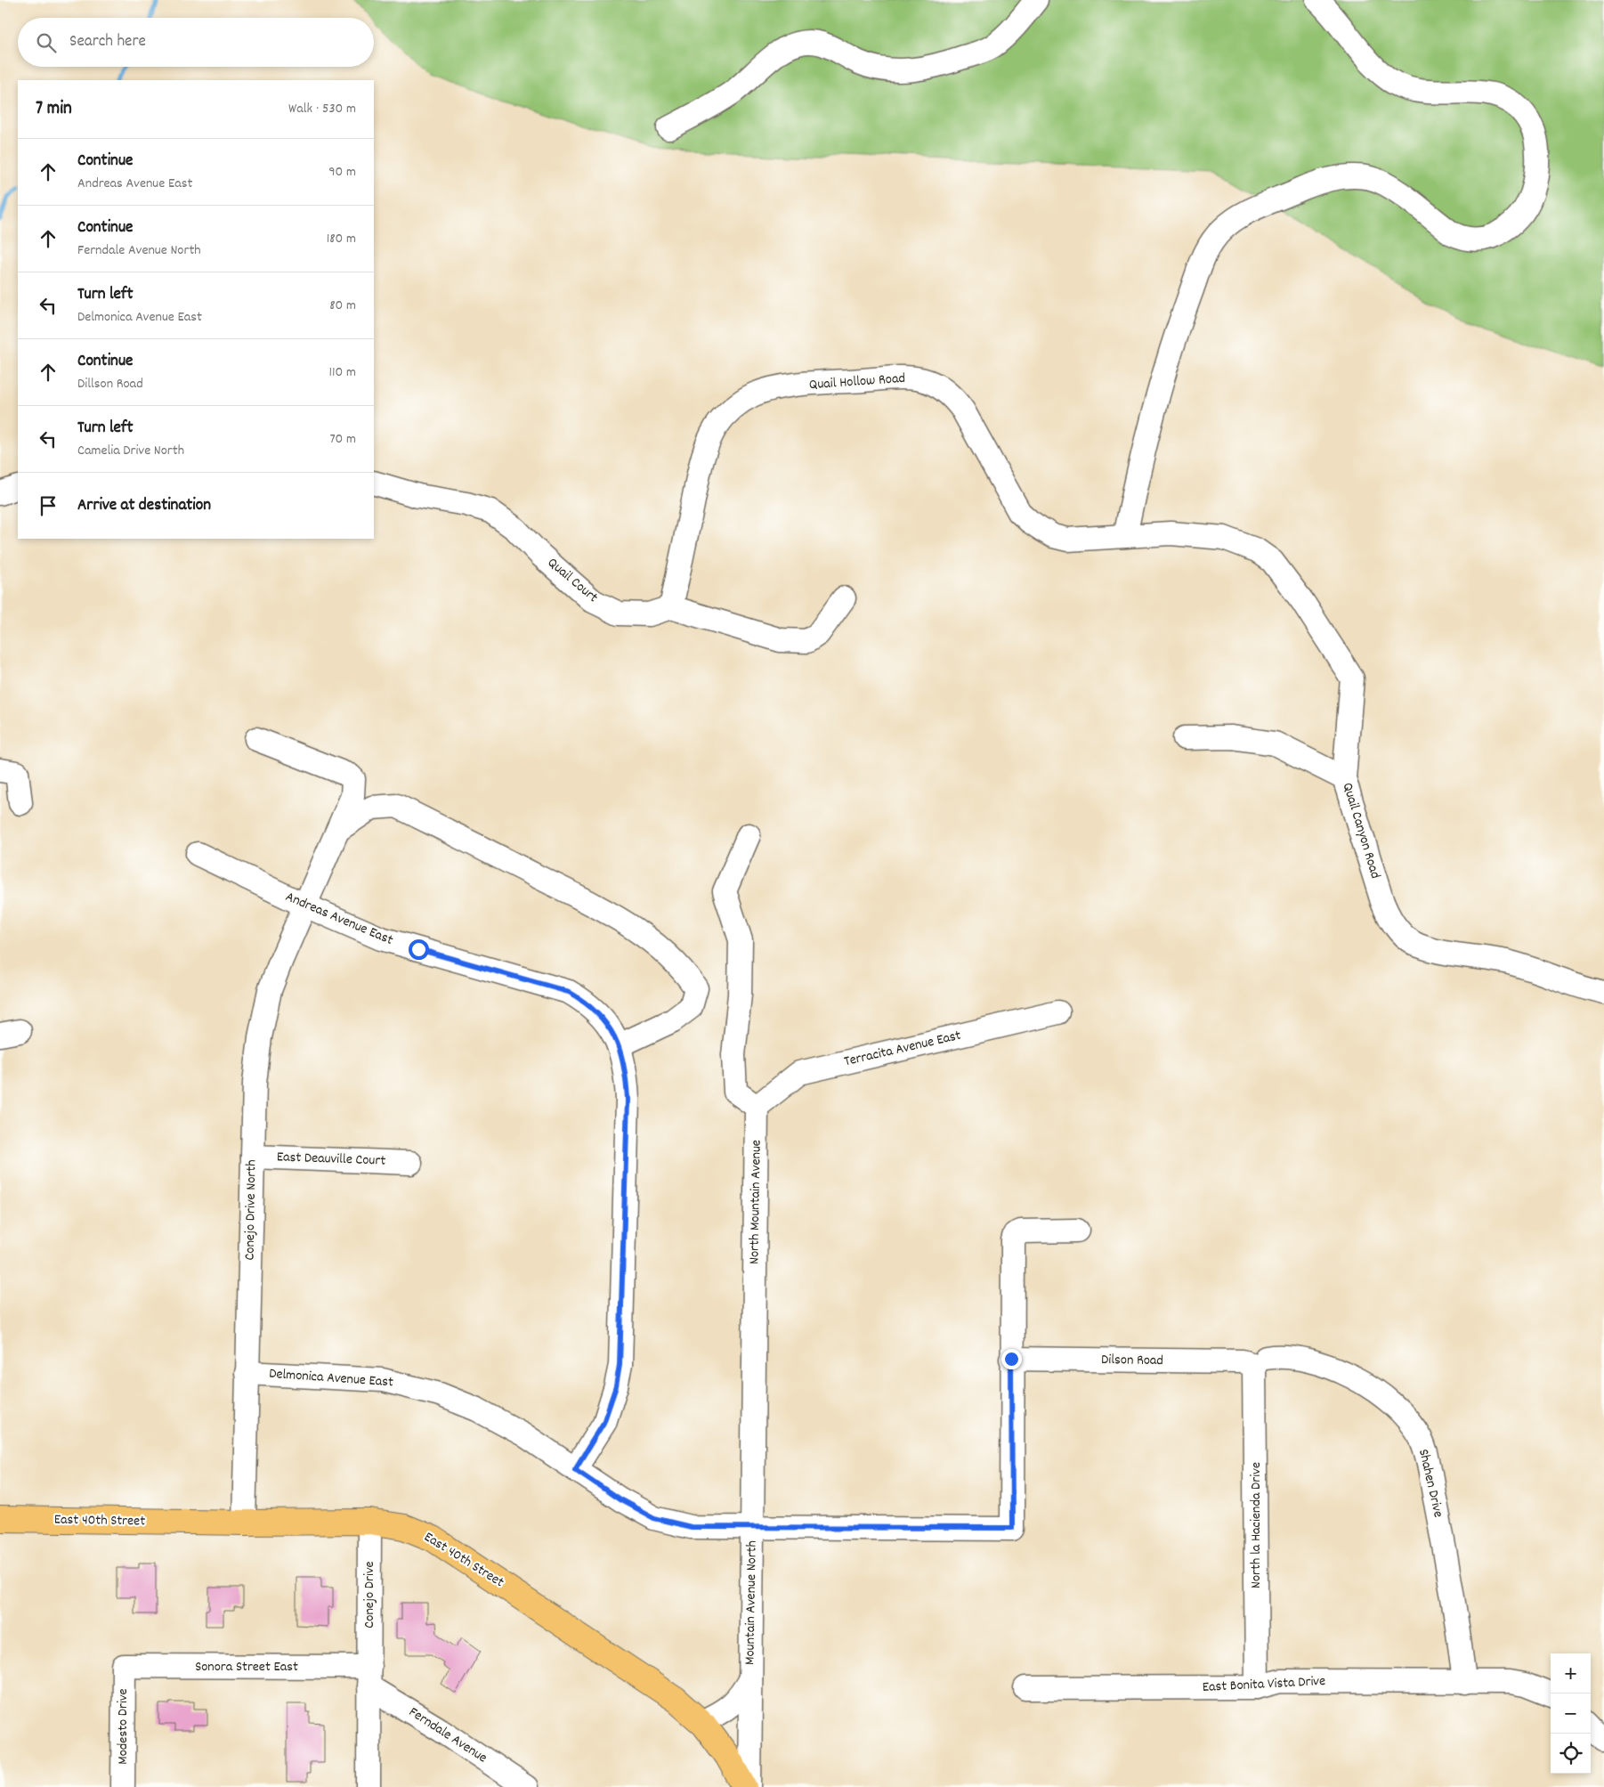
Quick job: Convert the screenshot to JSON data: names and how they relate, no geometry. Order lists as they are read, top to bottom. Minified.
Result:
{"streets":{"main road":["East 40th Street"],"street":["Quail Hollow Road","Quail Court","Quail Canyon Road","Andreas Avenue East","Terracita Avenue East","East Deauville Court","North Mountain Avenue","Conejo Drive North","Dilson Road","Delmonica Avenue East","Shahen Drive","North la Hacienda Drive","Conejo Drive","Mountain Avenue North","Sonora Street East","East Bonita Vista Drive","Modesto Drive","Ferndale Avenue"]},"crossings":[["Quail Hollow Road","Quail Court"],["Quail Hollow Road","Quail Canyon Road"],["Andreas Avenue East","Conejo Drive North"],["Andreas Avenue East","Delmonica Avenue East"],["Terracita Avenue East","North Mountain Avenue"],["East Deauville Court","Conejo Drive North"],["North Mountain Avenue","Delmonica Avenue East"],["North Mountain Avenue","Mountain Avenue North"],["Conejo Drive North","Delmonica Avenue East"],["Conejo Drive North","East 40th Street"],["Dilson Road","Delmonica Avenue East"],["Dilson Road","Shahen Drive"],["Dilson Road","North la Hacienda Drive"],["Delmonica Avenue East","Mountain Avenue North"],["Shahen Drive","North la Hacienda Drive"],["Shahen Drive","East Bonita Vista Drive"],["East 40th Street","Conejo Drive"],["East 40th Street","Mountain Avenue North"],["North la Hacienda Drive","East Bonita Vista Drive"],["Conejo Drive","Sonora Street East"],["Conejo Drive","Ferndale Avenue"],["Sonora Street East","Modesto Drive"],["Sonora Street East","Ferndale Avenue"]],"page":{"search":"Search here","heading":["7 min","Walk · 530 m"],"list":[["Continue","Andreas Avenue East","90 m"],["Continue","Ferndale Avenue North","180 m"],["Turn left","Delmonica Avenue East","80 m"],["Continue","Dillson Road","110 m"],["Turn left","Camelia Drive North","70 m"],"Arrive at destination"],"map_buttons":["+","−"]}}
